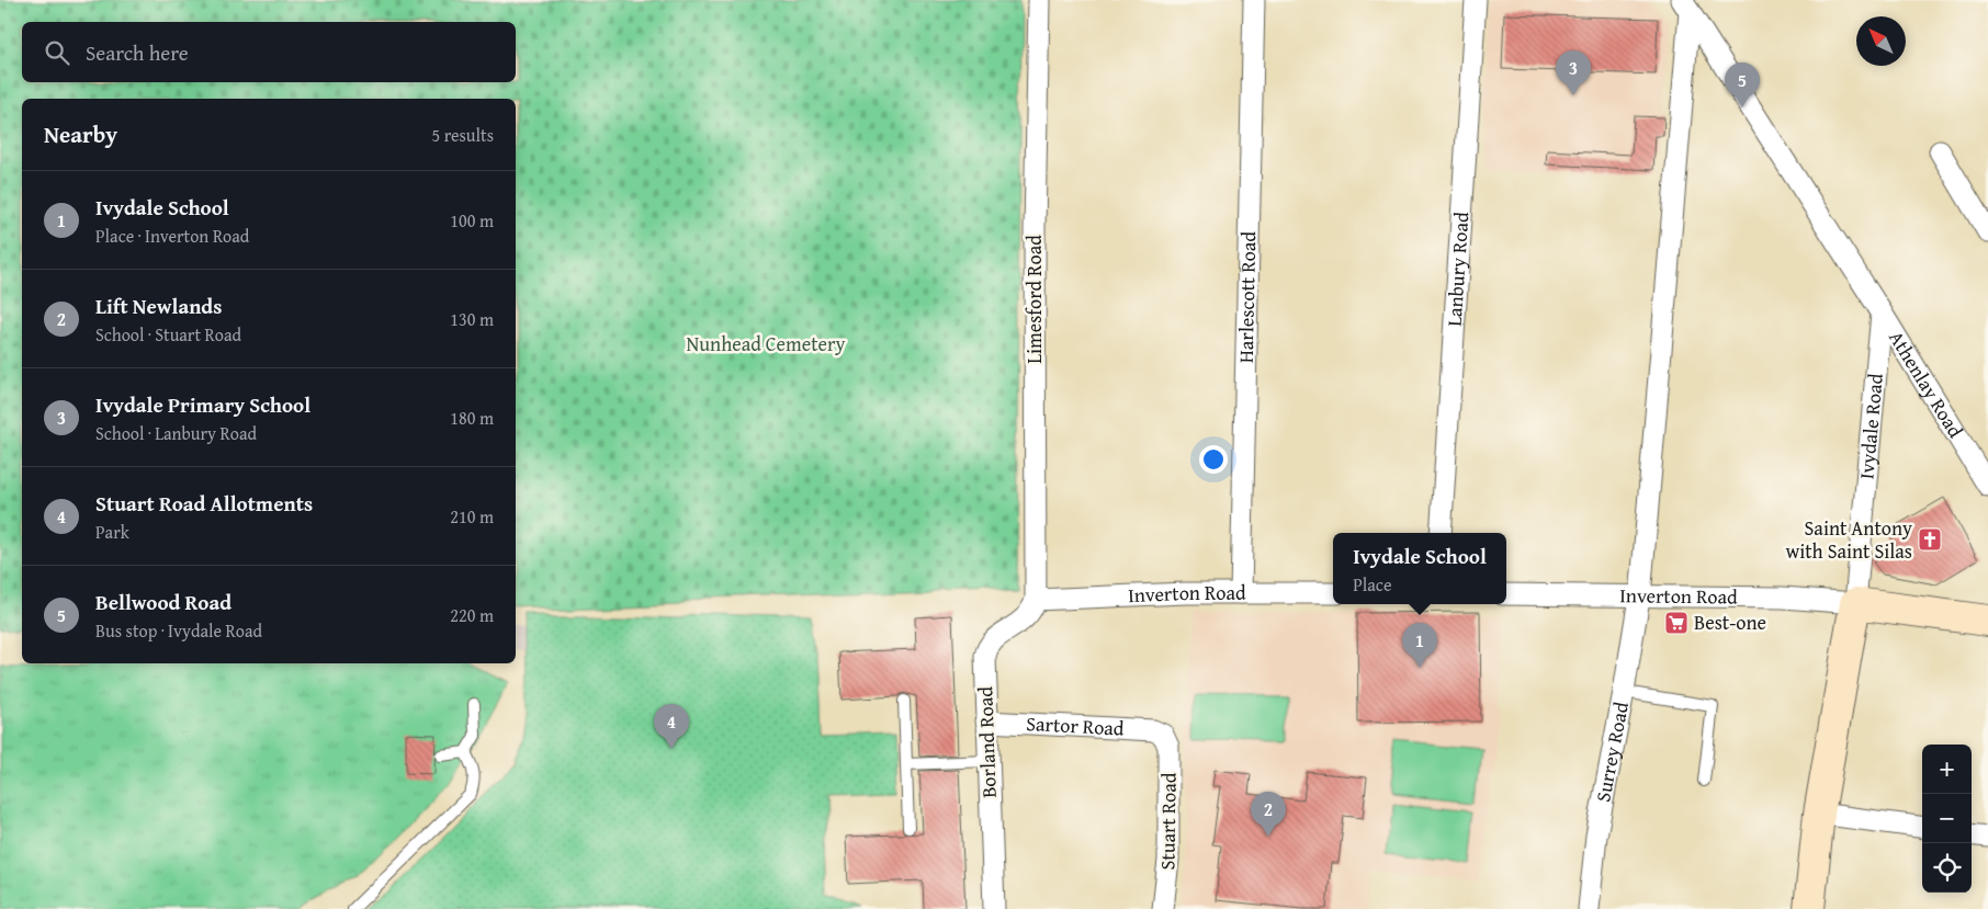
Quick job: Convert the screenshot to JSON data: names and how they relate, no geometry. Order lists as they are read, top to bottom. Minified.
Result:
{"streets":{"street":["Lanbury Road","Harlescott Road","Limesford Road","Athenlay Road","Ivydale Road","Inverton Road","Sartor Road","Borland Road","Surrey Road","Stuart Road"]},"crossings":[["Harlescott Road","Inverton Road"],["Limesford Road","Inverton Road"],["Limesford Road","Borland Road"],["Athenlay Road","Ivydale Road"],["Ivydale Road","Inverton Road"],["Inverton Road","Borland Road"],["Inverton Road","Surrey Road"],["Sartor Road","Borland Road"],["Sartor Road","Stuart Road"]],"parks":["Nunhead Cemetery"],"places":{"church":["Saint Antony with Saint Silas"],"supermarket":["Best-one"]},"north":"top left","page":{"search":"Search here","pins":["3","5","1","4","2"],"heading":["Nearby","5 results"],"list":[{"mark":"1","name":"Ivydale School","note":"Place · Inverton Road","value":"100 m"},{"mark":"2","name":"Lift Newlands","note":"School · Stuart Road","value":"130 m"},{"mark":"3","name":"Ivydale Primary School","note":"School · Lanbury Road","value":"180 m"},{"mark":"4","name":"Stuart Road Allotments","note":"Park","value":"210 m"},{"mark":"5","name":"Bellwood Road","note":"Bus stop · Ivydale Road","value":"220 m"}],"popup":["Ivydale School","Place"],"map_buttons":["+","−"]}}
